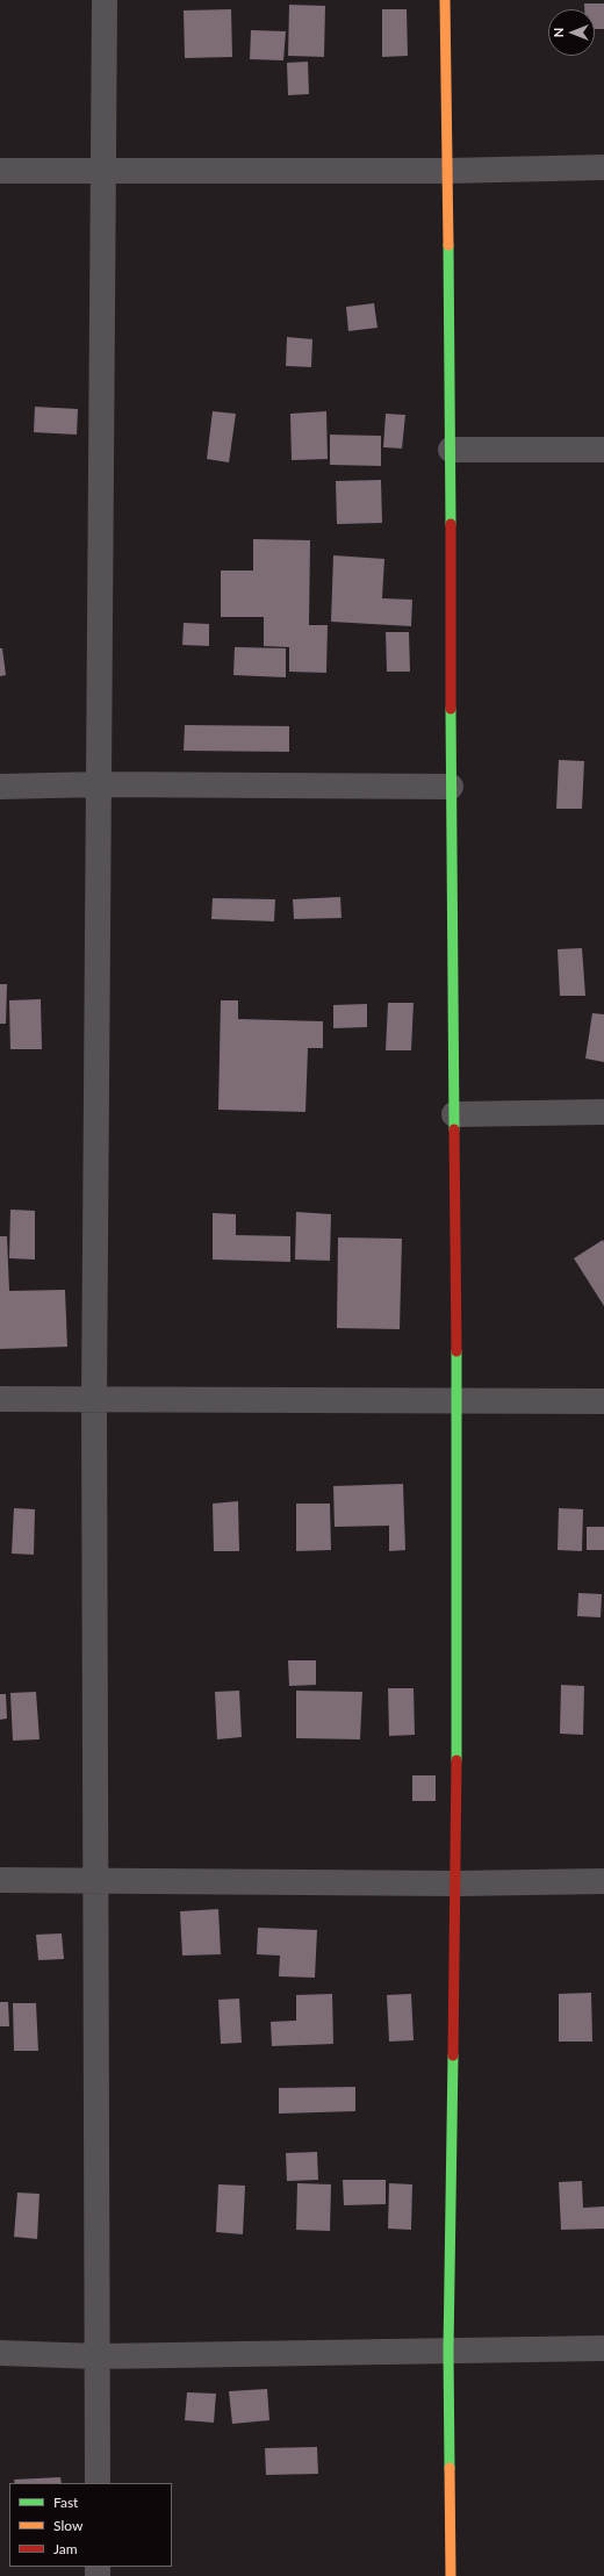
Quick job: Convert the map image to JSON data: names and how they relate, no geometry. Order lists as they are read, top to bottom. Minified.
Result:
{"legend":["Fast","Slow","Jam"],"north":"left"}
